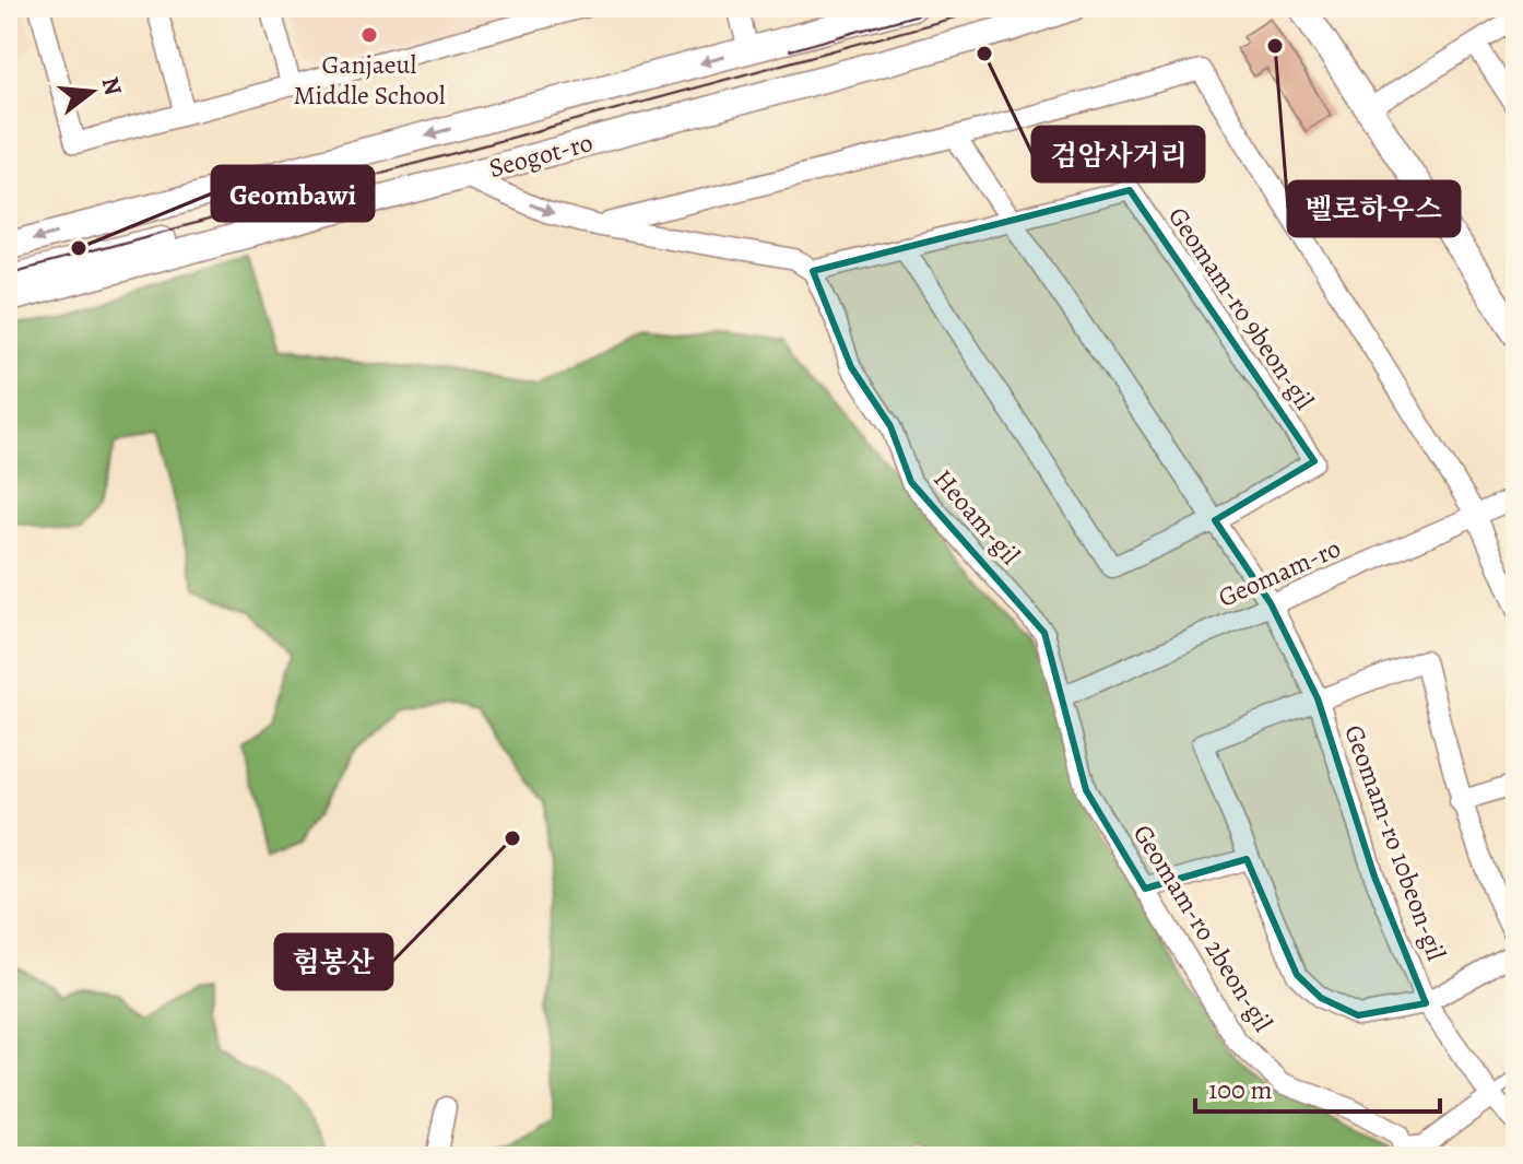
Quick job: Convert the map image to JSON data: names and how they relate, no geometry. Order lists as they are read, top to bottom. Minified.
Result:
{"streets":{"main road":["Seogot-ro"],"street":["Geomam-ro 9beon-gil","Heoam-gil","Geomam-ro","Geomam-ro 10beon-gil","Geomam-ro 2beon-gil"]},"crossings":[["Heoam-gil","Geomam-ro"],["Heoam-gil","Geomam-ro 2beon-gil"],["Geomam-ro","Geomam-ro 10beon-gil"],["Geomam-ro","Geomam-ro 2beon-gil"]],"places":["Ganjaeul Middle School","벨로하우스","검암사거리","Geombawi","험봉산"],"scale_bar":"100 m","north":"right"}
